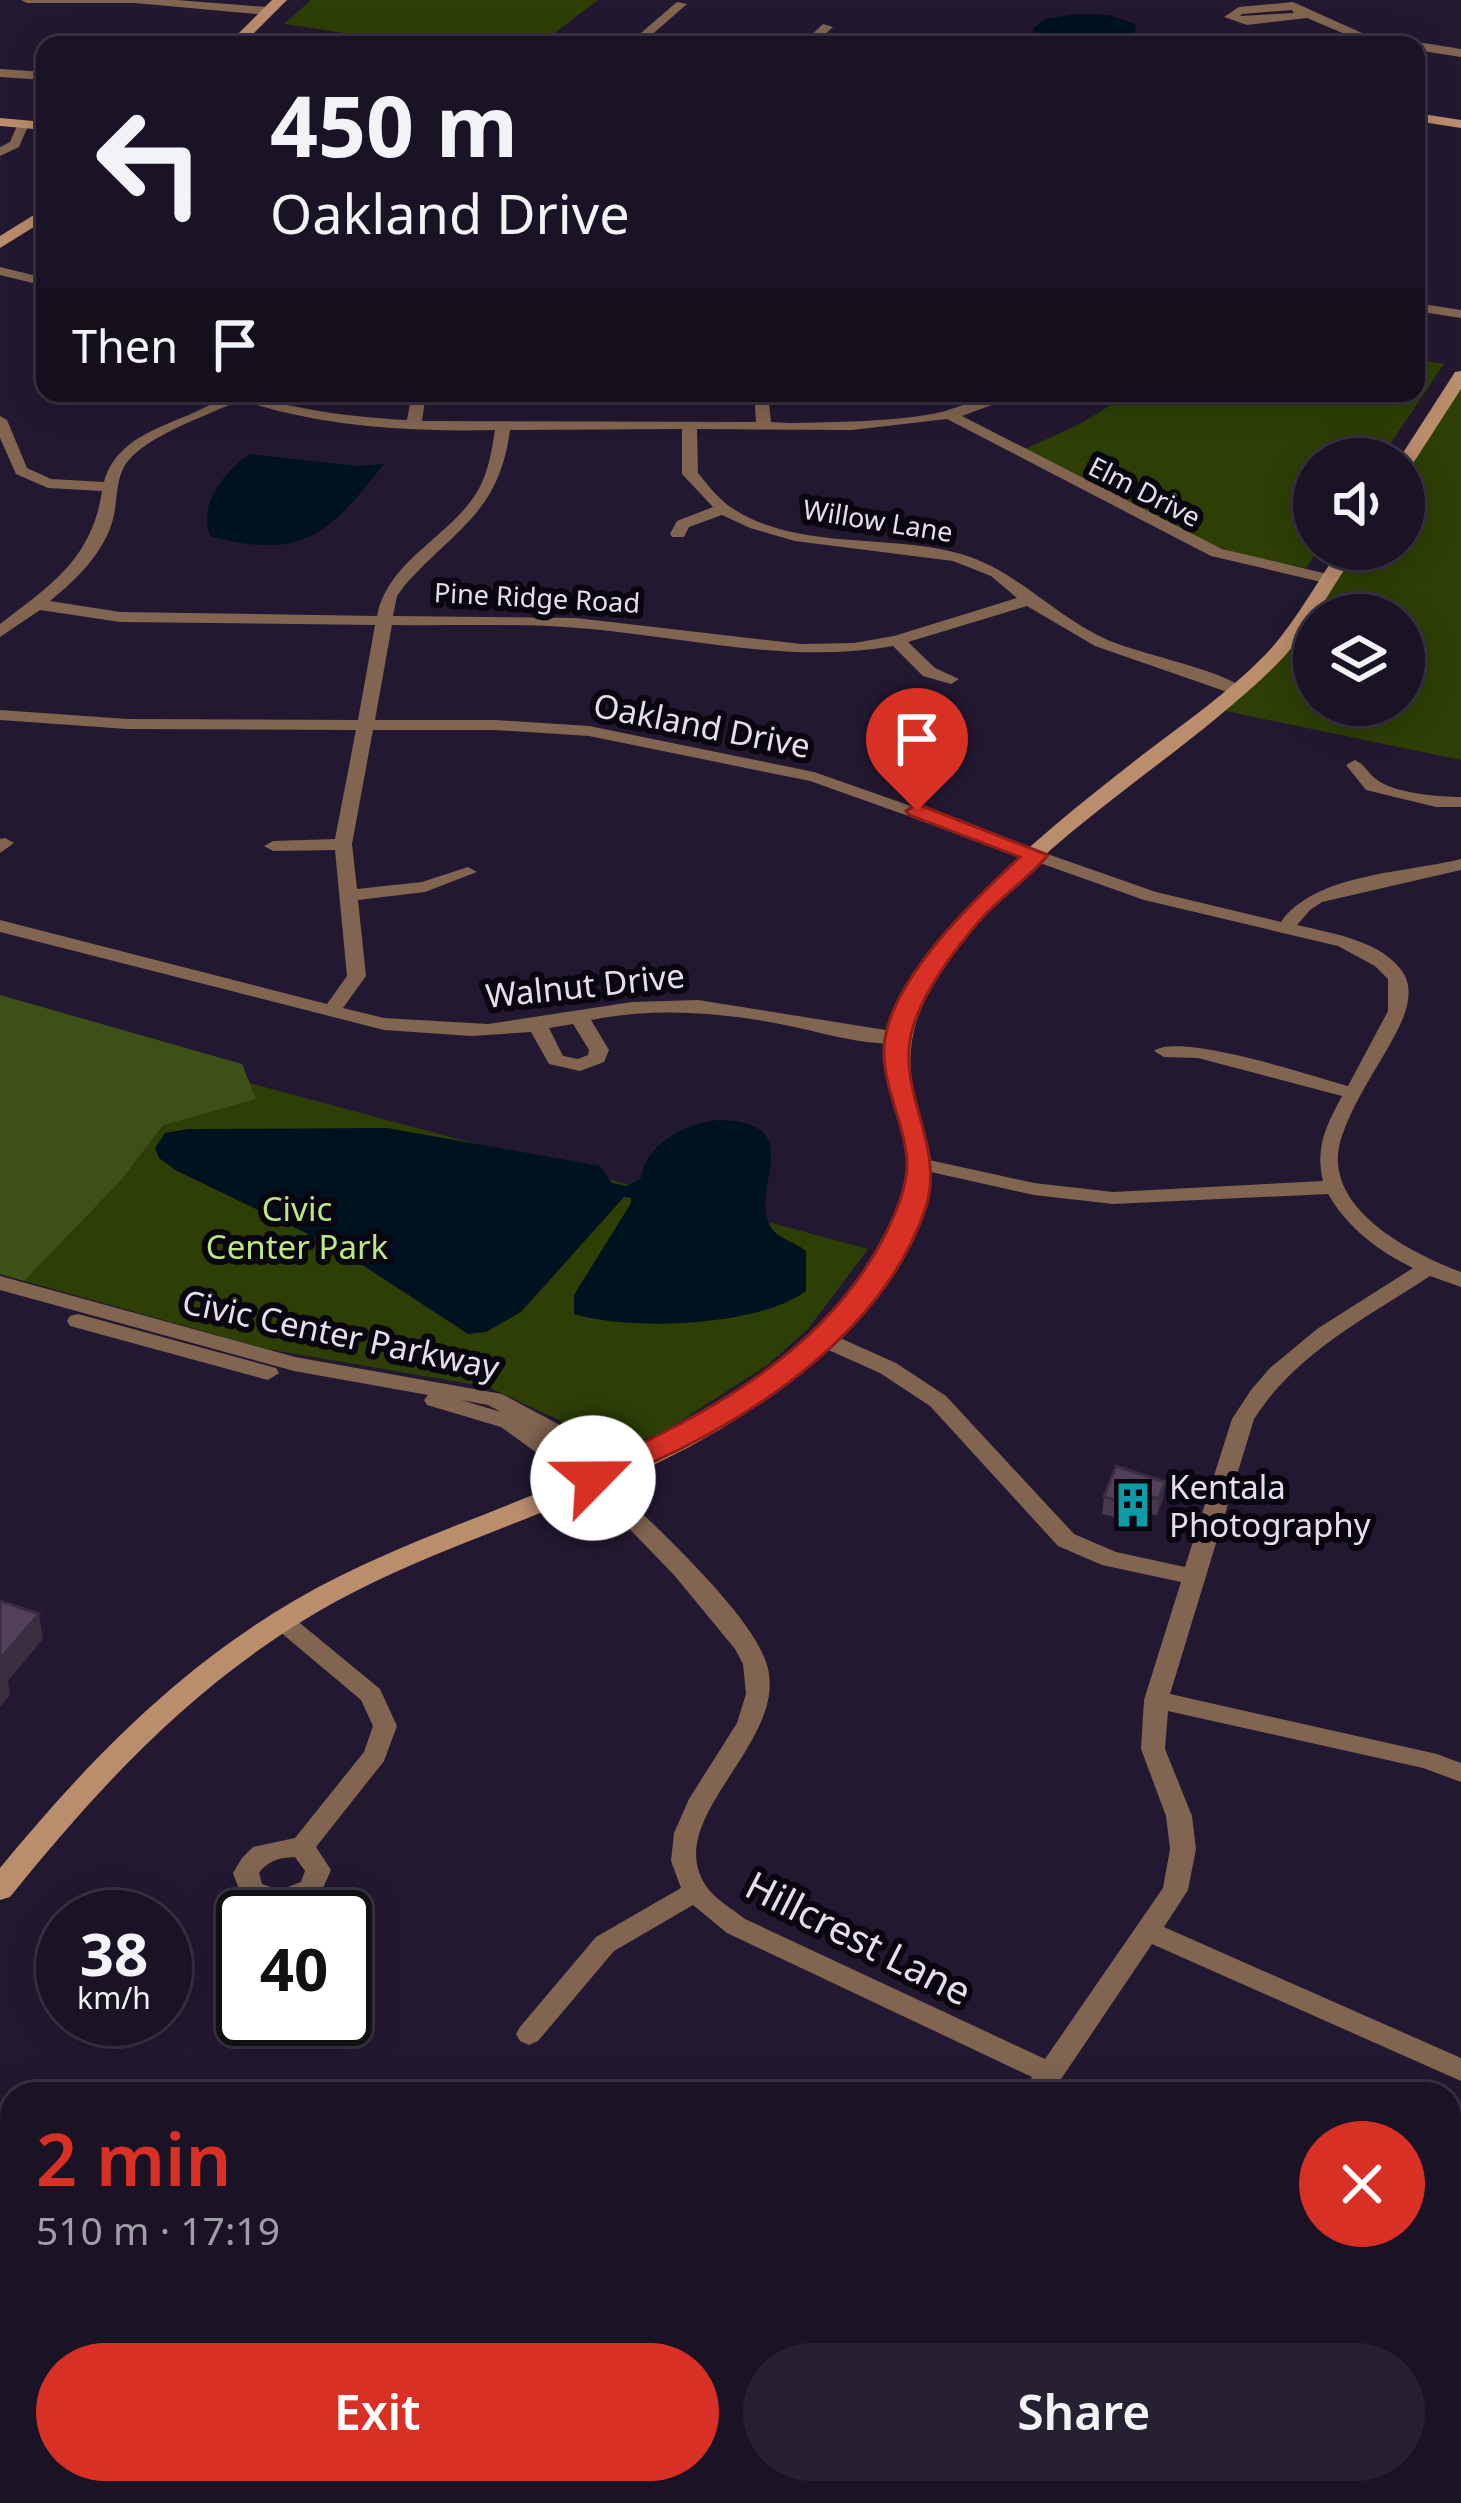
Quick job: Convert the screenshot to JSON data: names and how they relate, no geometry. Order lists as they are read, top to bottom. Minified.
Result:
{"streets":{"street":["Elm Drive","Willow Lane","Pine Ridge Road","Oakland Drive","Walnut Drive","Civic Center Parkway","Hillcrest Lane"]},"crossings":[["Willow Lane","Pine Ridge Road"],["Civic Center Parkway","Hillcrest Lane"]],"parks":["Civic Center Park"],"places":{"building":["Kentala Photography"]},"page":{"turn":["450 m","Oakland Drive"],"then":"Then","speed":"38 km/h","limit":"40","heading":["2 min","510 m · 17:19"],"buttons":["Exit","Share"]}}
